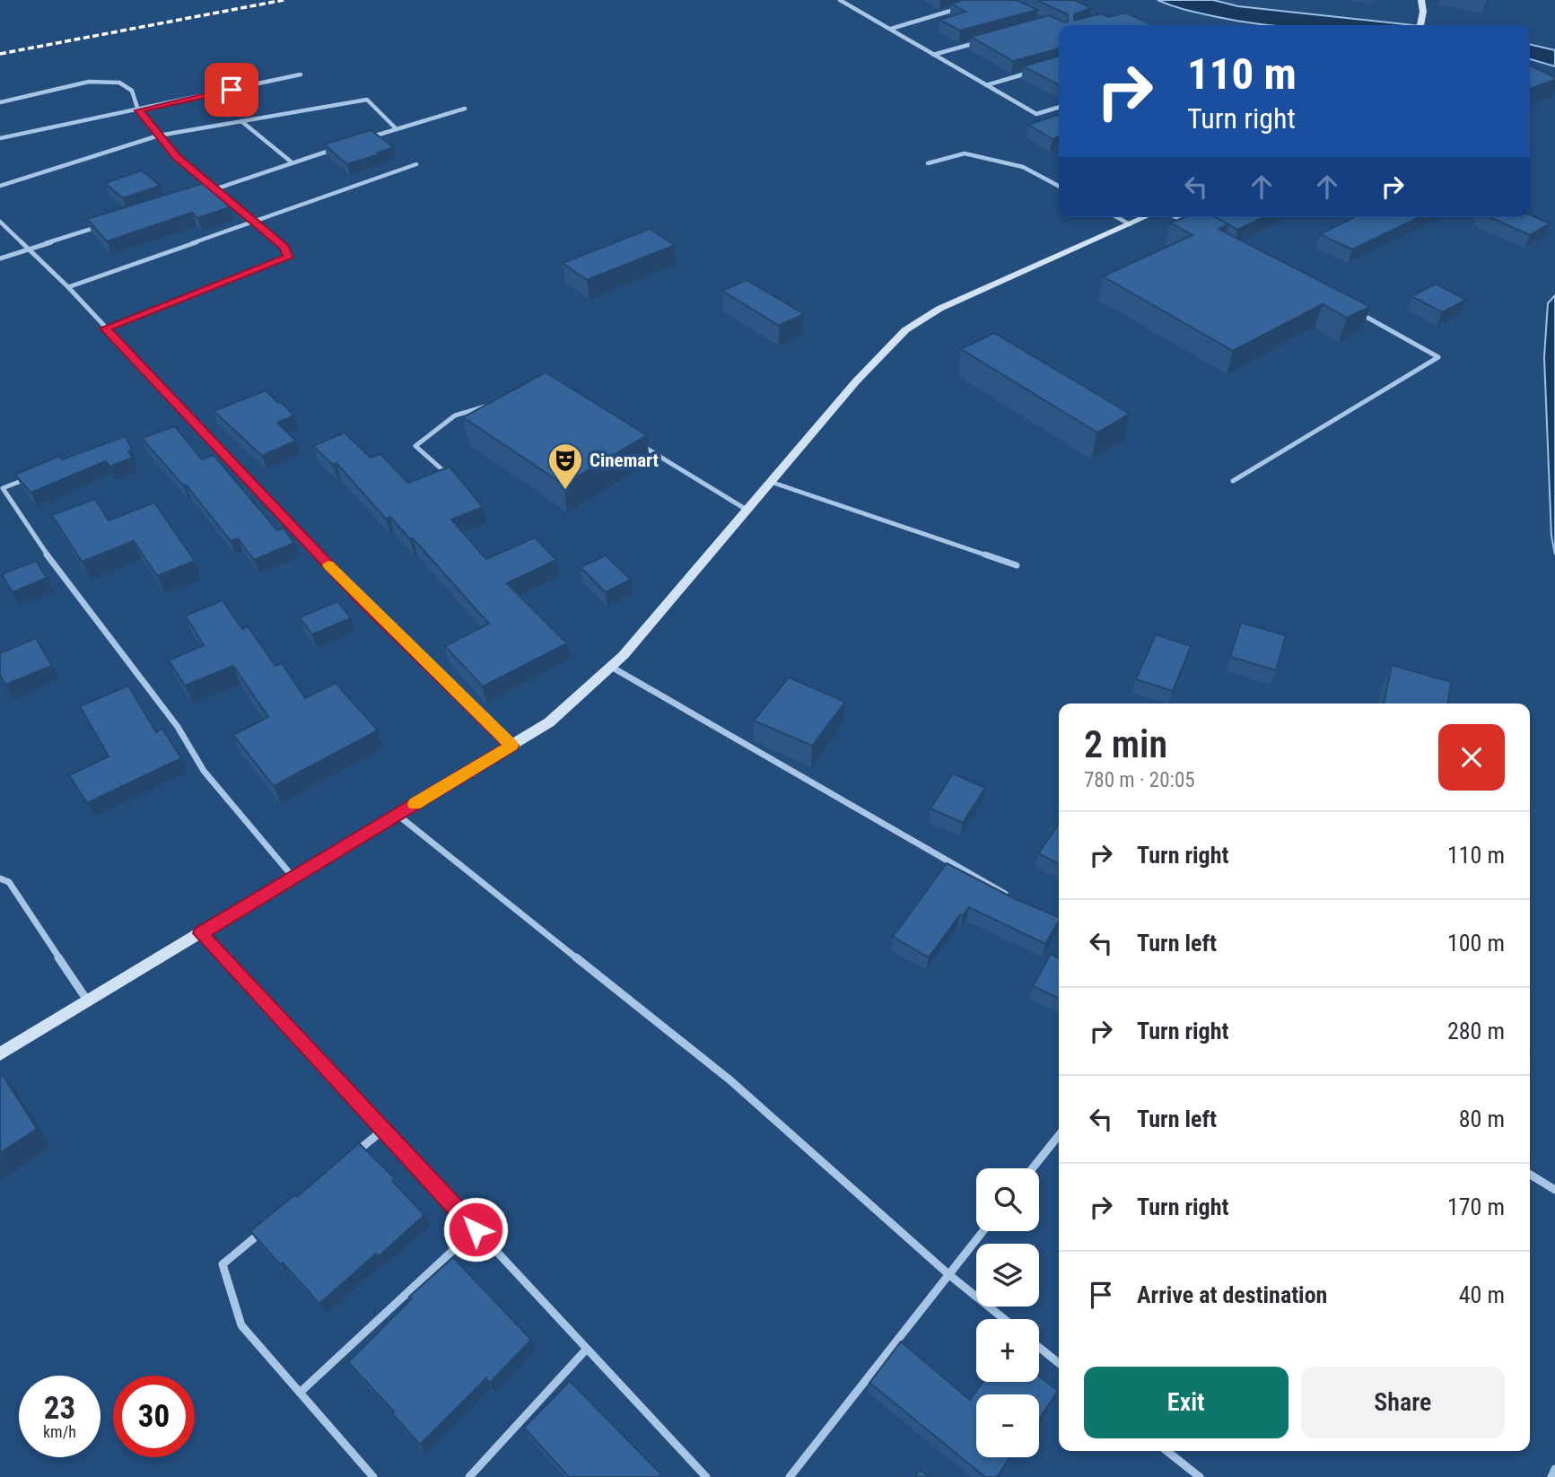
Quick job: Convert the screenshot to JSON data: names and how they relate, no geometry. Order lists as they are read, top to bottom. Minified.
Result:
{"places":{"theatre":["Cinemart"]},"page":{"turn":["110 m","Turn right"],"heading":["2 min","780 m · 20:05"],"list":[{"name":"Turn right","value":"110 m"},{"name":"Turn left","value":"100 m"},{"name":"Turn right","value":"280 m"},{"name":"Turn left","value":"80 m"},{"name":"Turn right","value":"170 m"},{"name":"Arrive at destination","value":"40 m"}],"map_buttons":["+","−"],"buttons":["Exit","Share"],"speed":"23 km/h","limit":"30"}}
